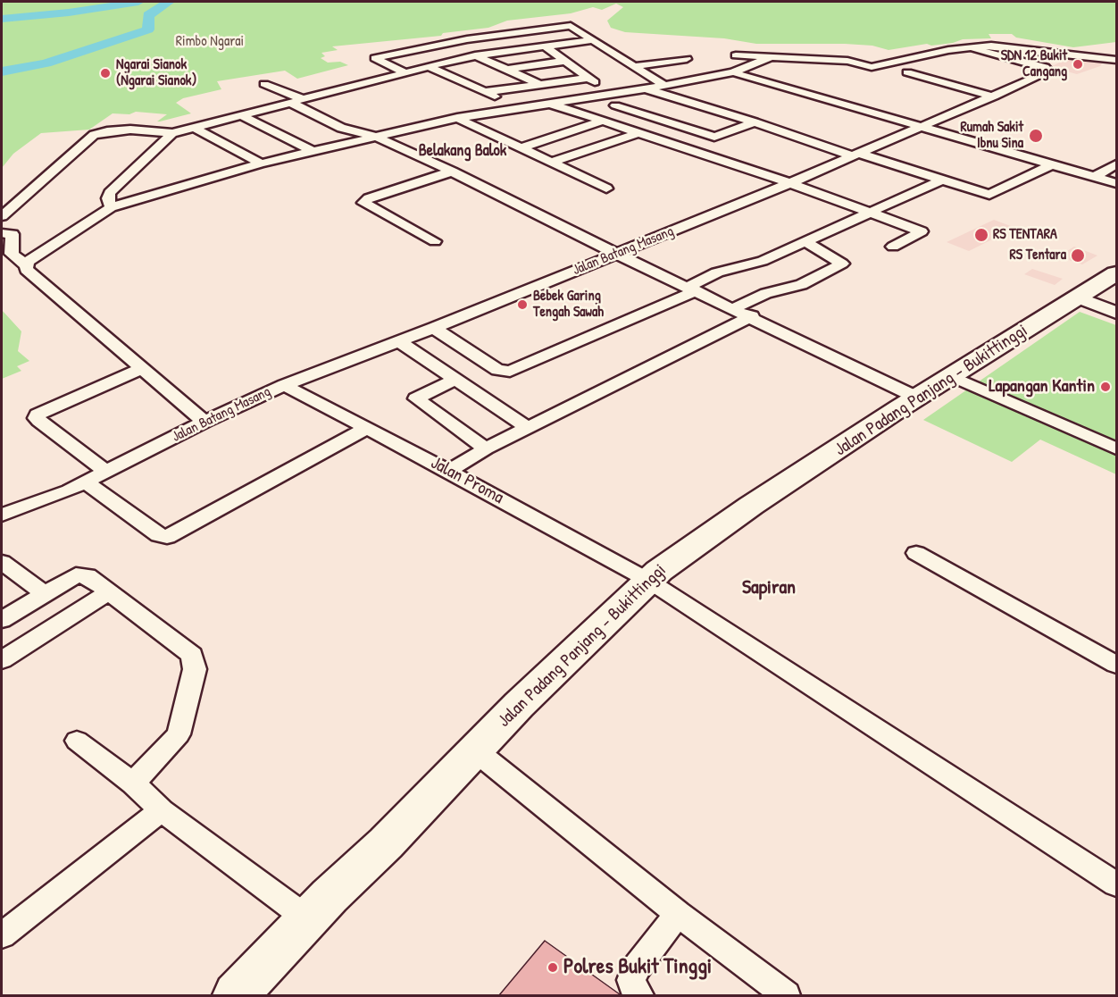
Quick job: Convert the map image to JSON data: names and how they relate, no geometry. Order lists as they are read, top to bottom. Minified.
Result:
{"streets":{"highway":["Jalan Padang Panjang - Bukittinggi"],"street":["Jalan Batang Masang","Jalan Proma"]},"crossings":[["Jalan Batang Masang","Jalan Proma"],["Jalan Padang Panjang - Bukittinggi","Jalan Proma"]],"districts":["Belakang Balok","Sapiran"],"parks":["Rimbo Ngarai"],"places":["SDN 12 Bukit Cangang","Ngarai Sianok (Ngarai Sianok)","Rumah Sakit Ibnu Sina","RS TENTARA","RS Tentara","Bebek Garing Tengah Sawah","Lapangan Kantin","Polres Bukit Tinggi"]}
